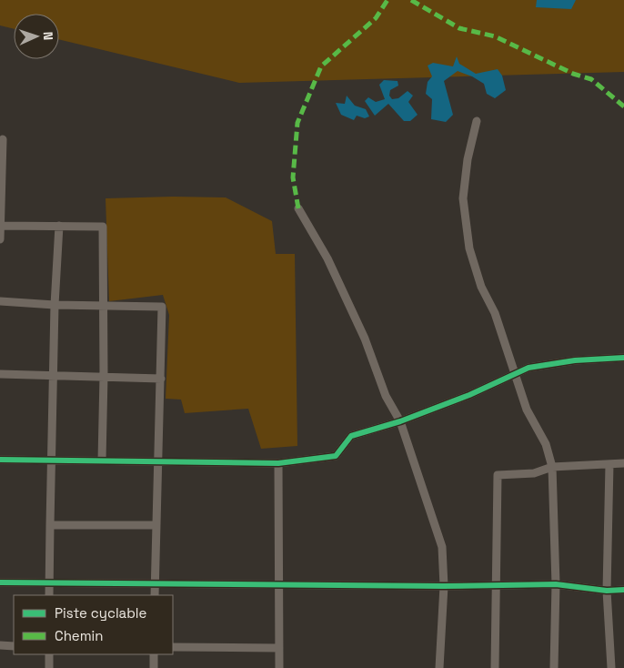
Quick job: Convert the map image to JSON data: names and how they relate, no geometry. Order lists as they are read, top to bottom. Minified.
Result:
{"legend":["Piste cyclable","Chemin"],"north":"right"}
